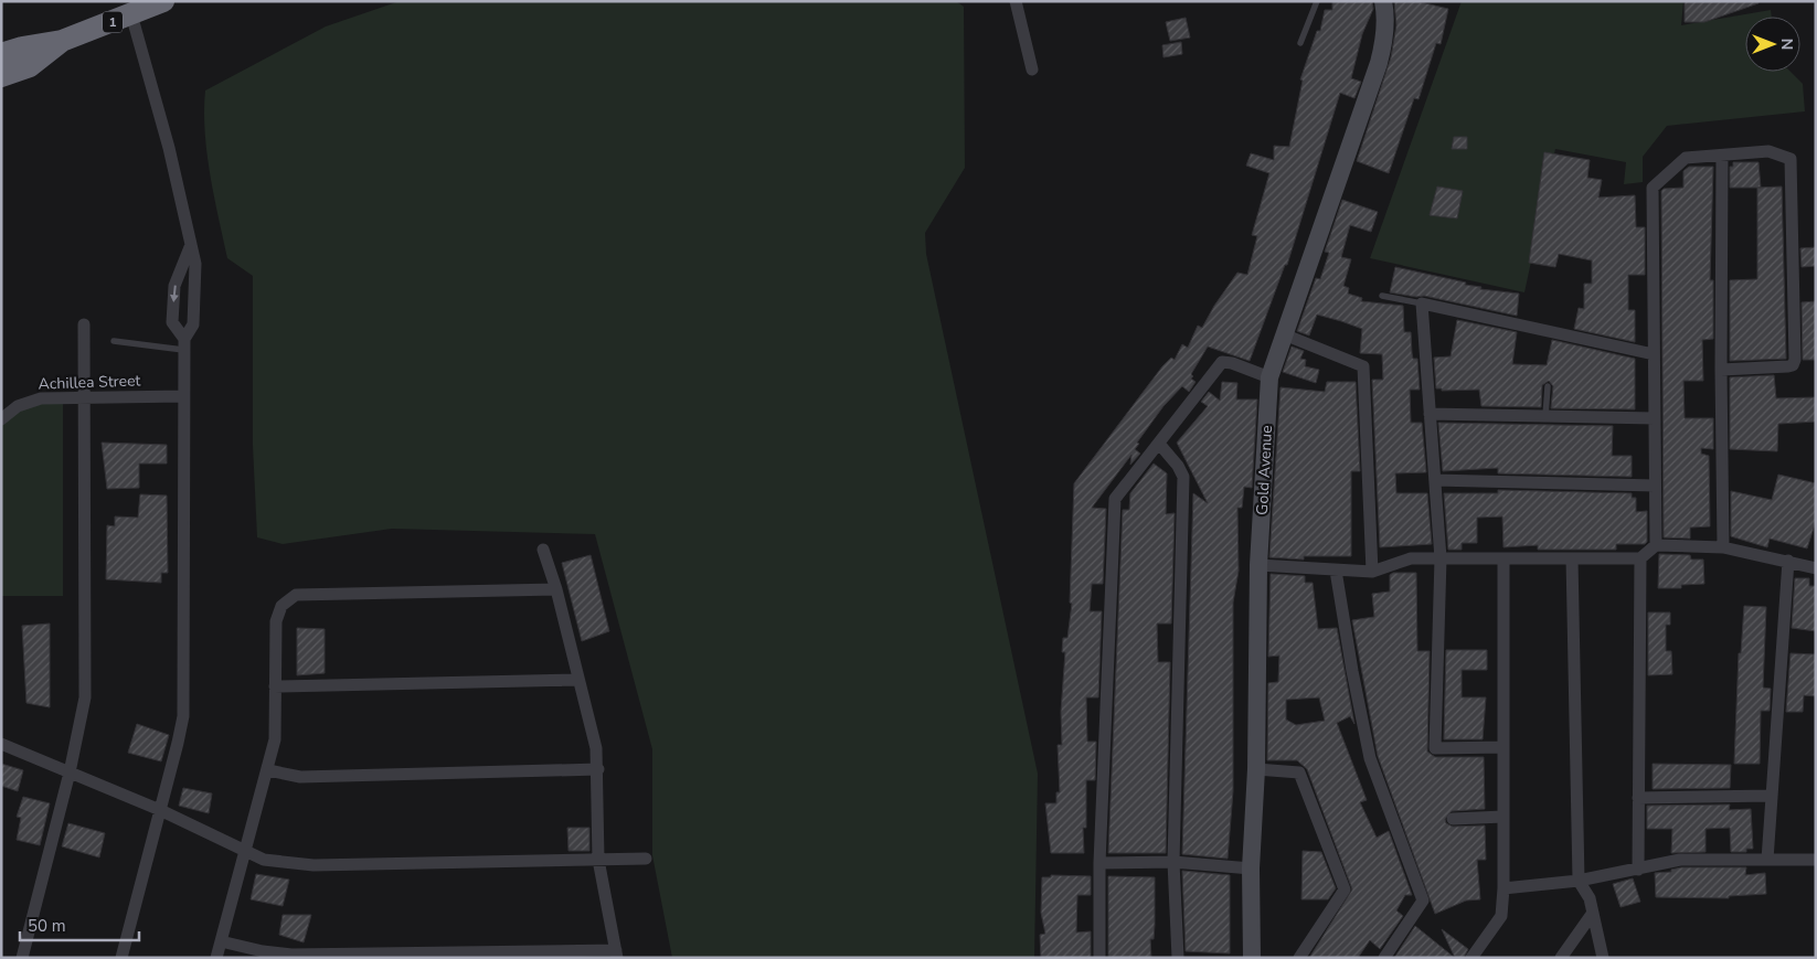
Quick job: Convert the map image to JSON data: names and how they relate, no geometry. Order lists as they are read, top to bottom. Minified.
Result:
{"streets":{"highway":["1"],"street":["Achillea Street","Gold Avenue"]},"scale_bar":"50 m","north":"right"}
